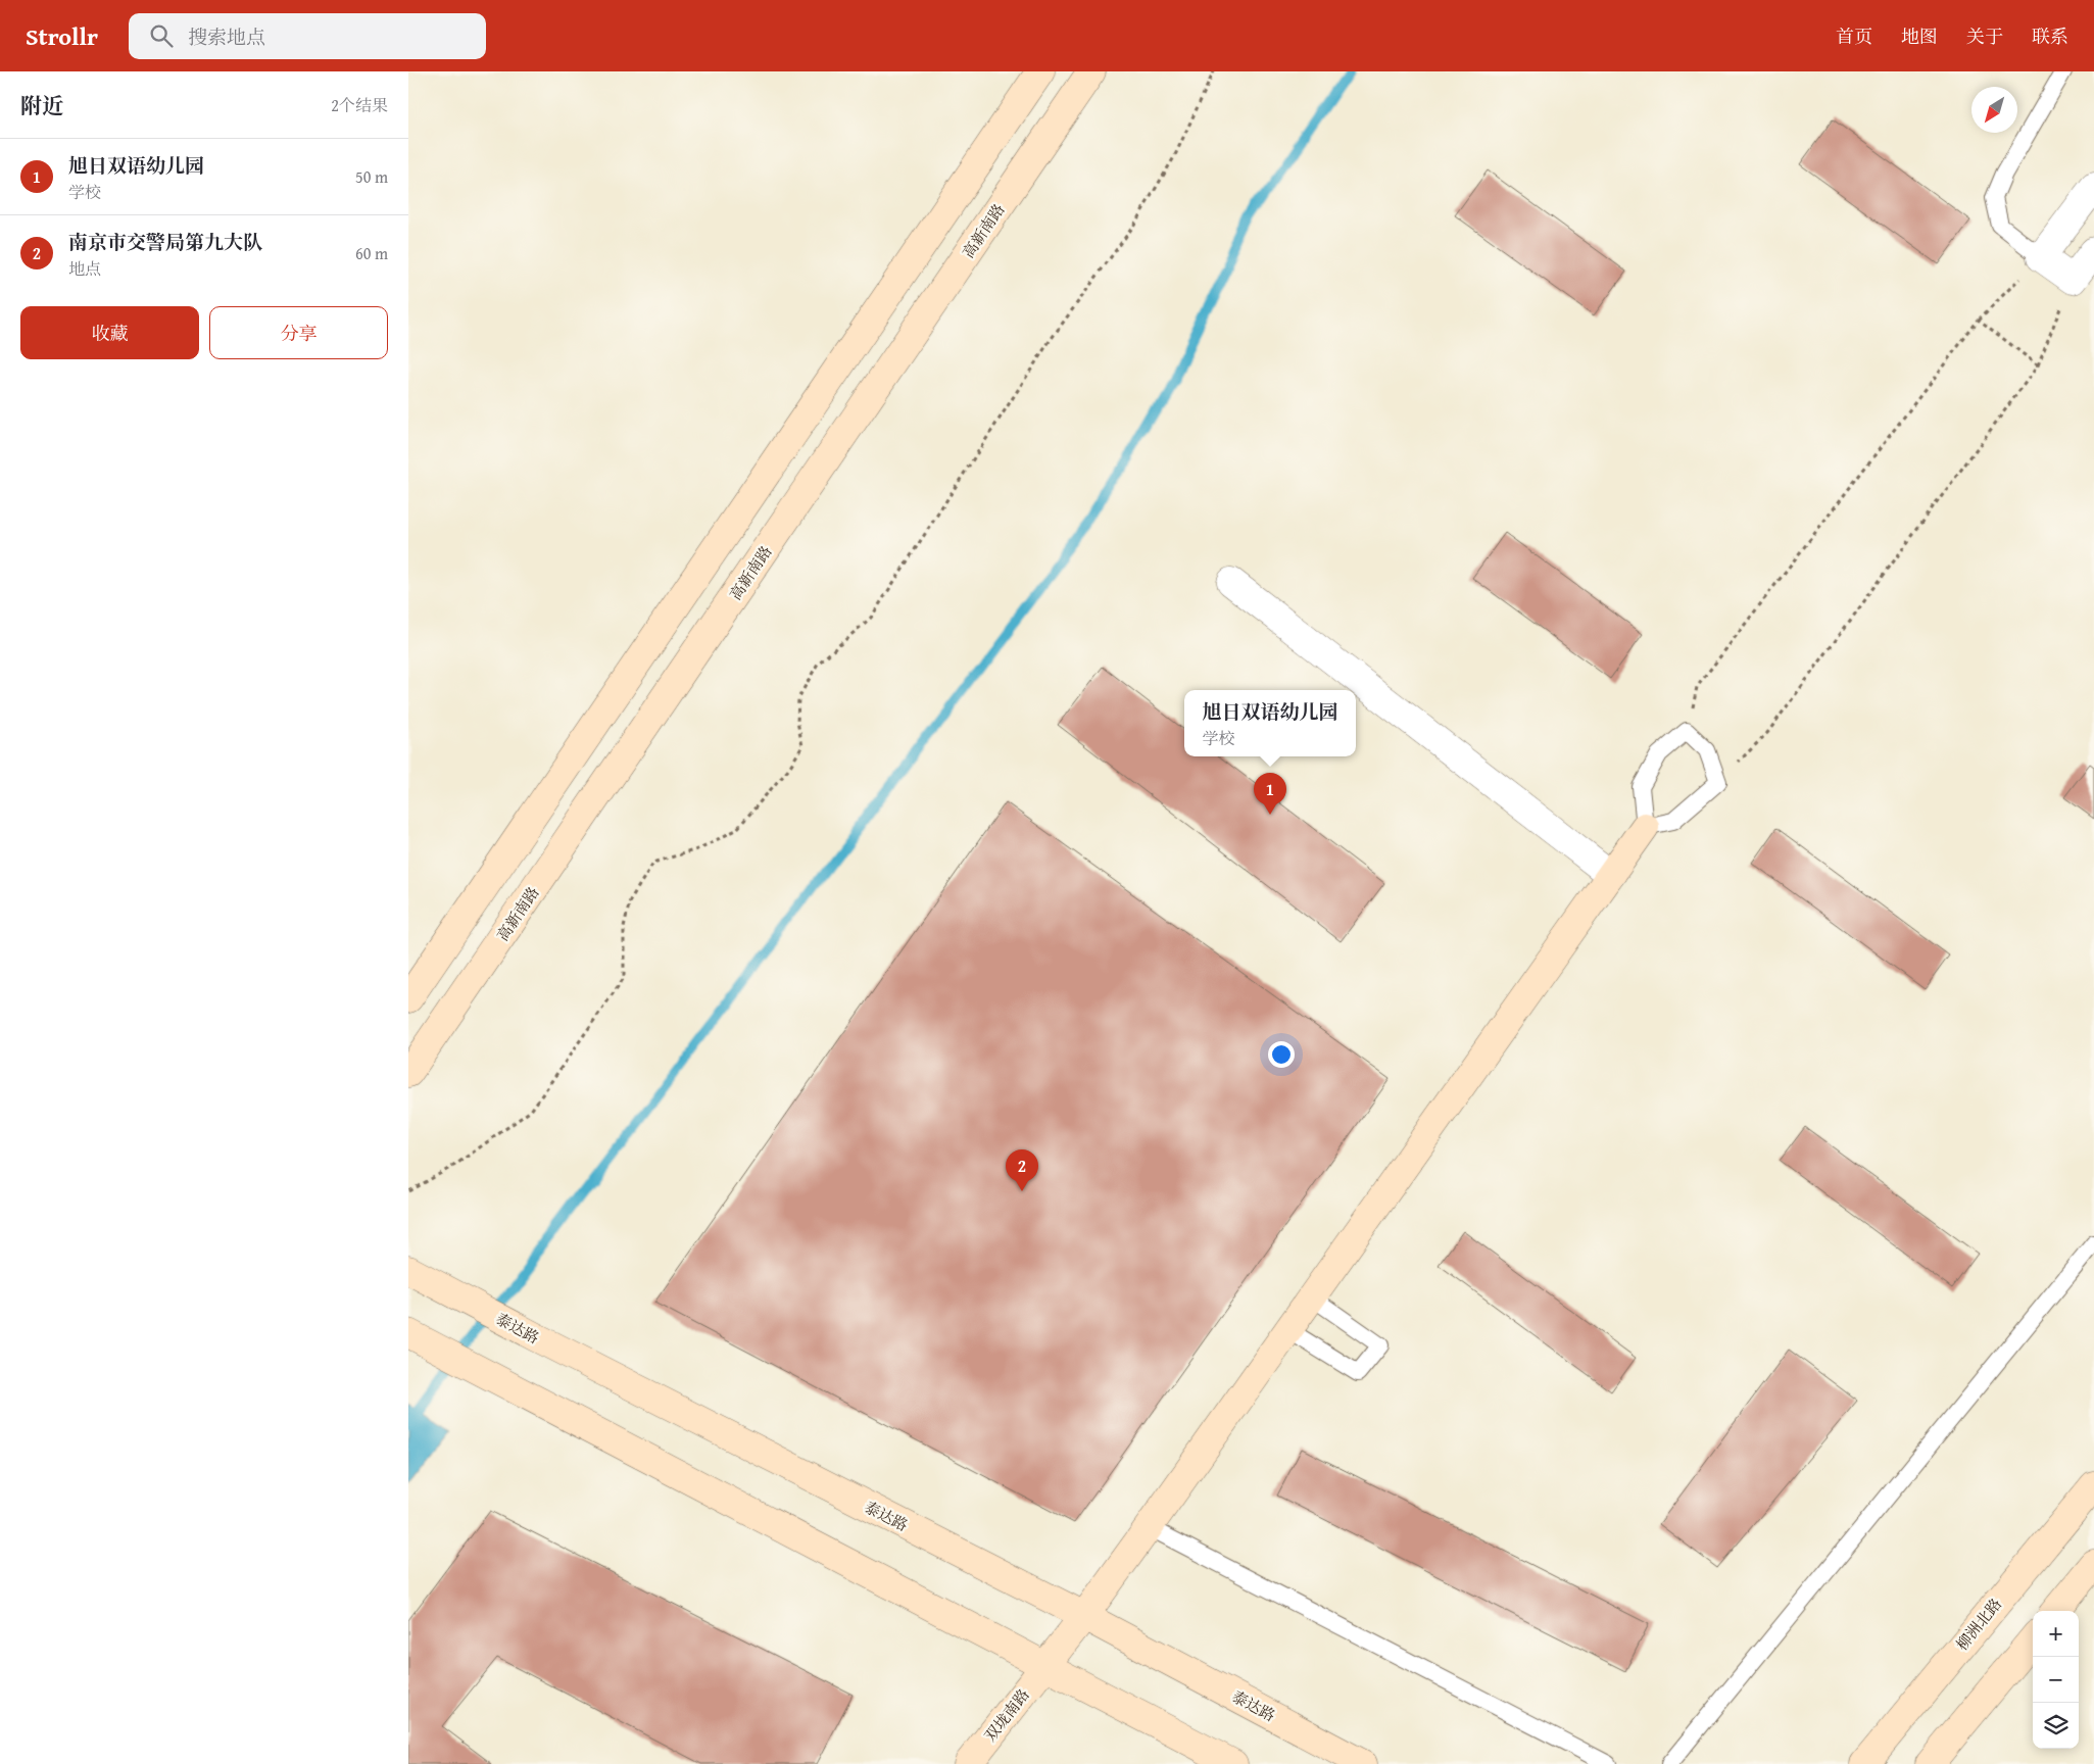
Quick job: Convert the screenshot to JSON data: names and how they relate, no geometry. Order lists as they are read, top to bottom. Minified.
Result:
{"streets":{"street":["高新南路","泰达路","柳洲北路","双垅南路"]},"crossings":[["泰达路","双垅南路"]],"north":"bottom left","page":{"header":"Strollr","search":"搜索地点","nav":["首页","地图","关于","联系"],"heading":["附近","2个结果"],"list":[{"mark":"1","name":"旭日双语幼儿园","note":"学校","value":"50 m"},{"mark":"2","name":"南京市交警局第九大队","note":"地点","value":"60 m"}],"buttons":["收藏","分享"],"popup":["旭日双语幼儿园","学校"],"pins":["1","2"],"map_buttons":["+","−"]}}
